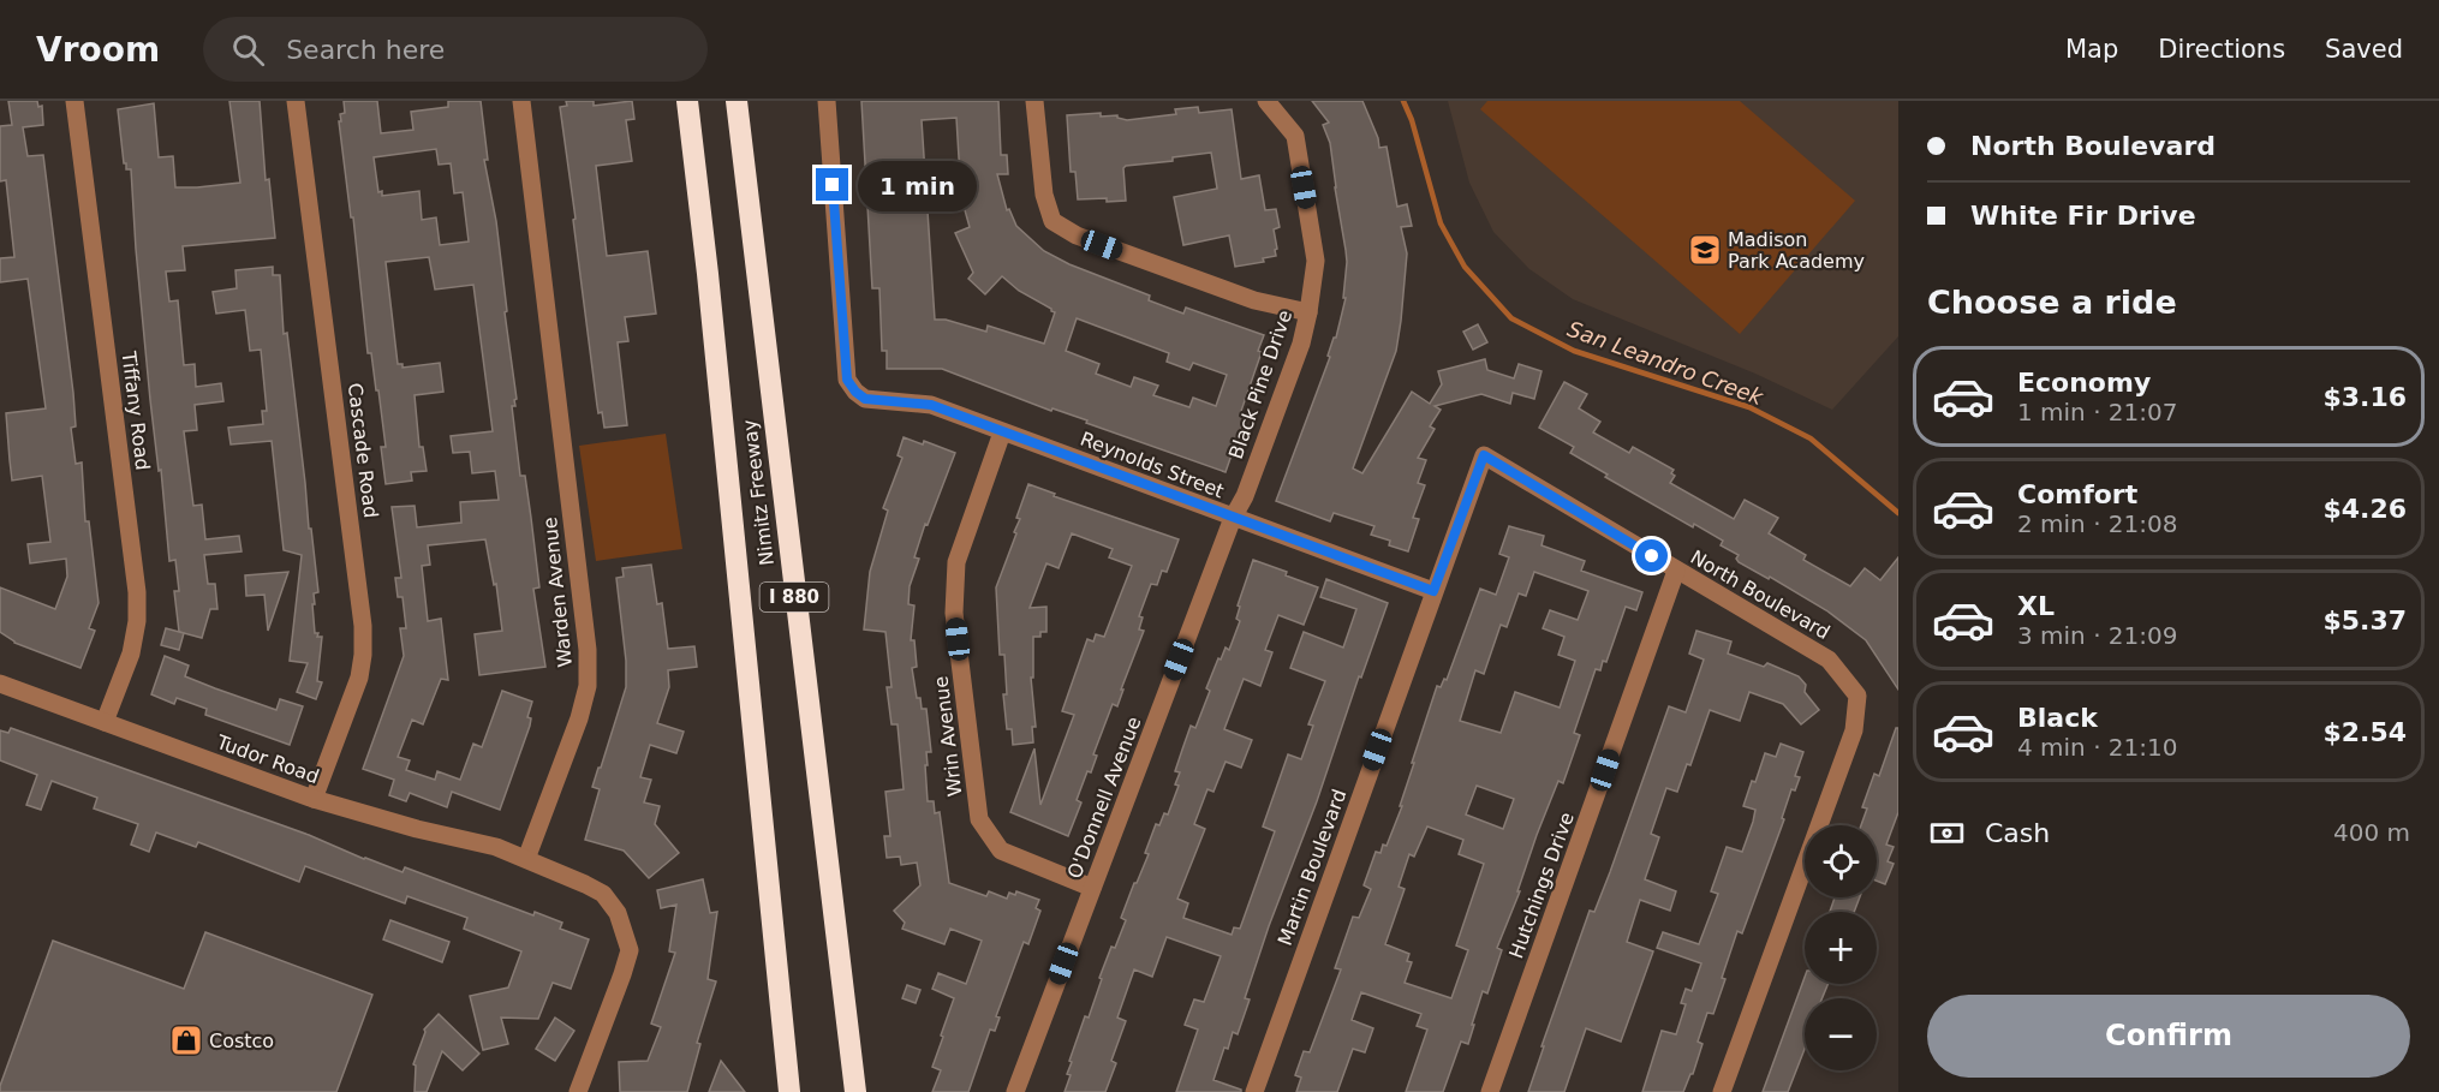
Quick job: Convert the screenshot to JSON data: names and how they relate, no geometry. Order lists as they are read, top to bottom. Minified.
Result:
{"streets":{"highway":["Nimitz Freeway","I 880"],"street":["Black Pine Drive","Tiffany Road","Cascade Road","Reynolds Street","Warden Avenue","North Boulevard","Wrin Avenue","Tudor Road","O'Donnell Avenue","Martin Boulevard","Hutchings Drive"]},"crossings":[["Black Pine Drive","Reynolds Street"],["Black Pine Drive","O'Donnell Avenue"],["Tiffany Road","Tudor Road"],["Cascade Road","Tudor Road"],["Reynolds Street","Wrin Avenue"],["Reynolds Street","O'Donnell Avenue"],["Reynolds Street","Martin Boulevard"],["Warden Avenue","Tudor Road"],["North Boulevard","Martin Boulevard"],["North Boulevard","Hutchings Drive"],["Wrin Avenue","O'Donnell Avenue"]],"water":["San Leandro Creek"],"places":{"school or university":["Madison Park Academy"],"shop":["Costco"]},"page":{"header":"Vroom","search":"Search here","nav":["Map","Directions","Saved"],"banner":["North Boulevard","White Fir Drive"],"bubble":"1 min","heading":"Choose a ride","list":[{"name":"Economy","note":"1 min · 21:07","value":"$3.16"},{"name":"Comfort","note":"2 min · 21:08","value":"$4.26"},{"name":"XL","note":"3 min · 21:09","value":"$5.37"},{"name":"Black","note":"4 min · 21:10","value":"$2.54"}],"pay":["Cash","400 m"],"map_buttons":["+","−"],"buttons":"Confirm"}}
